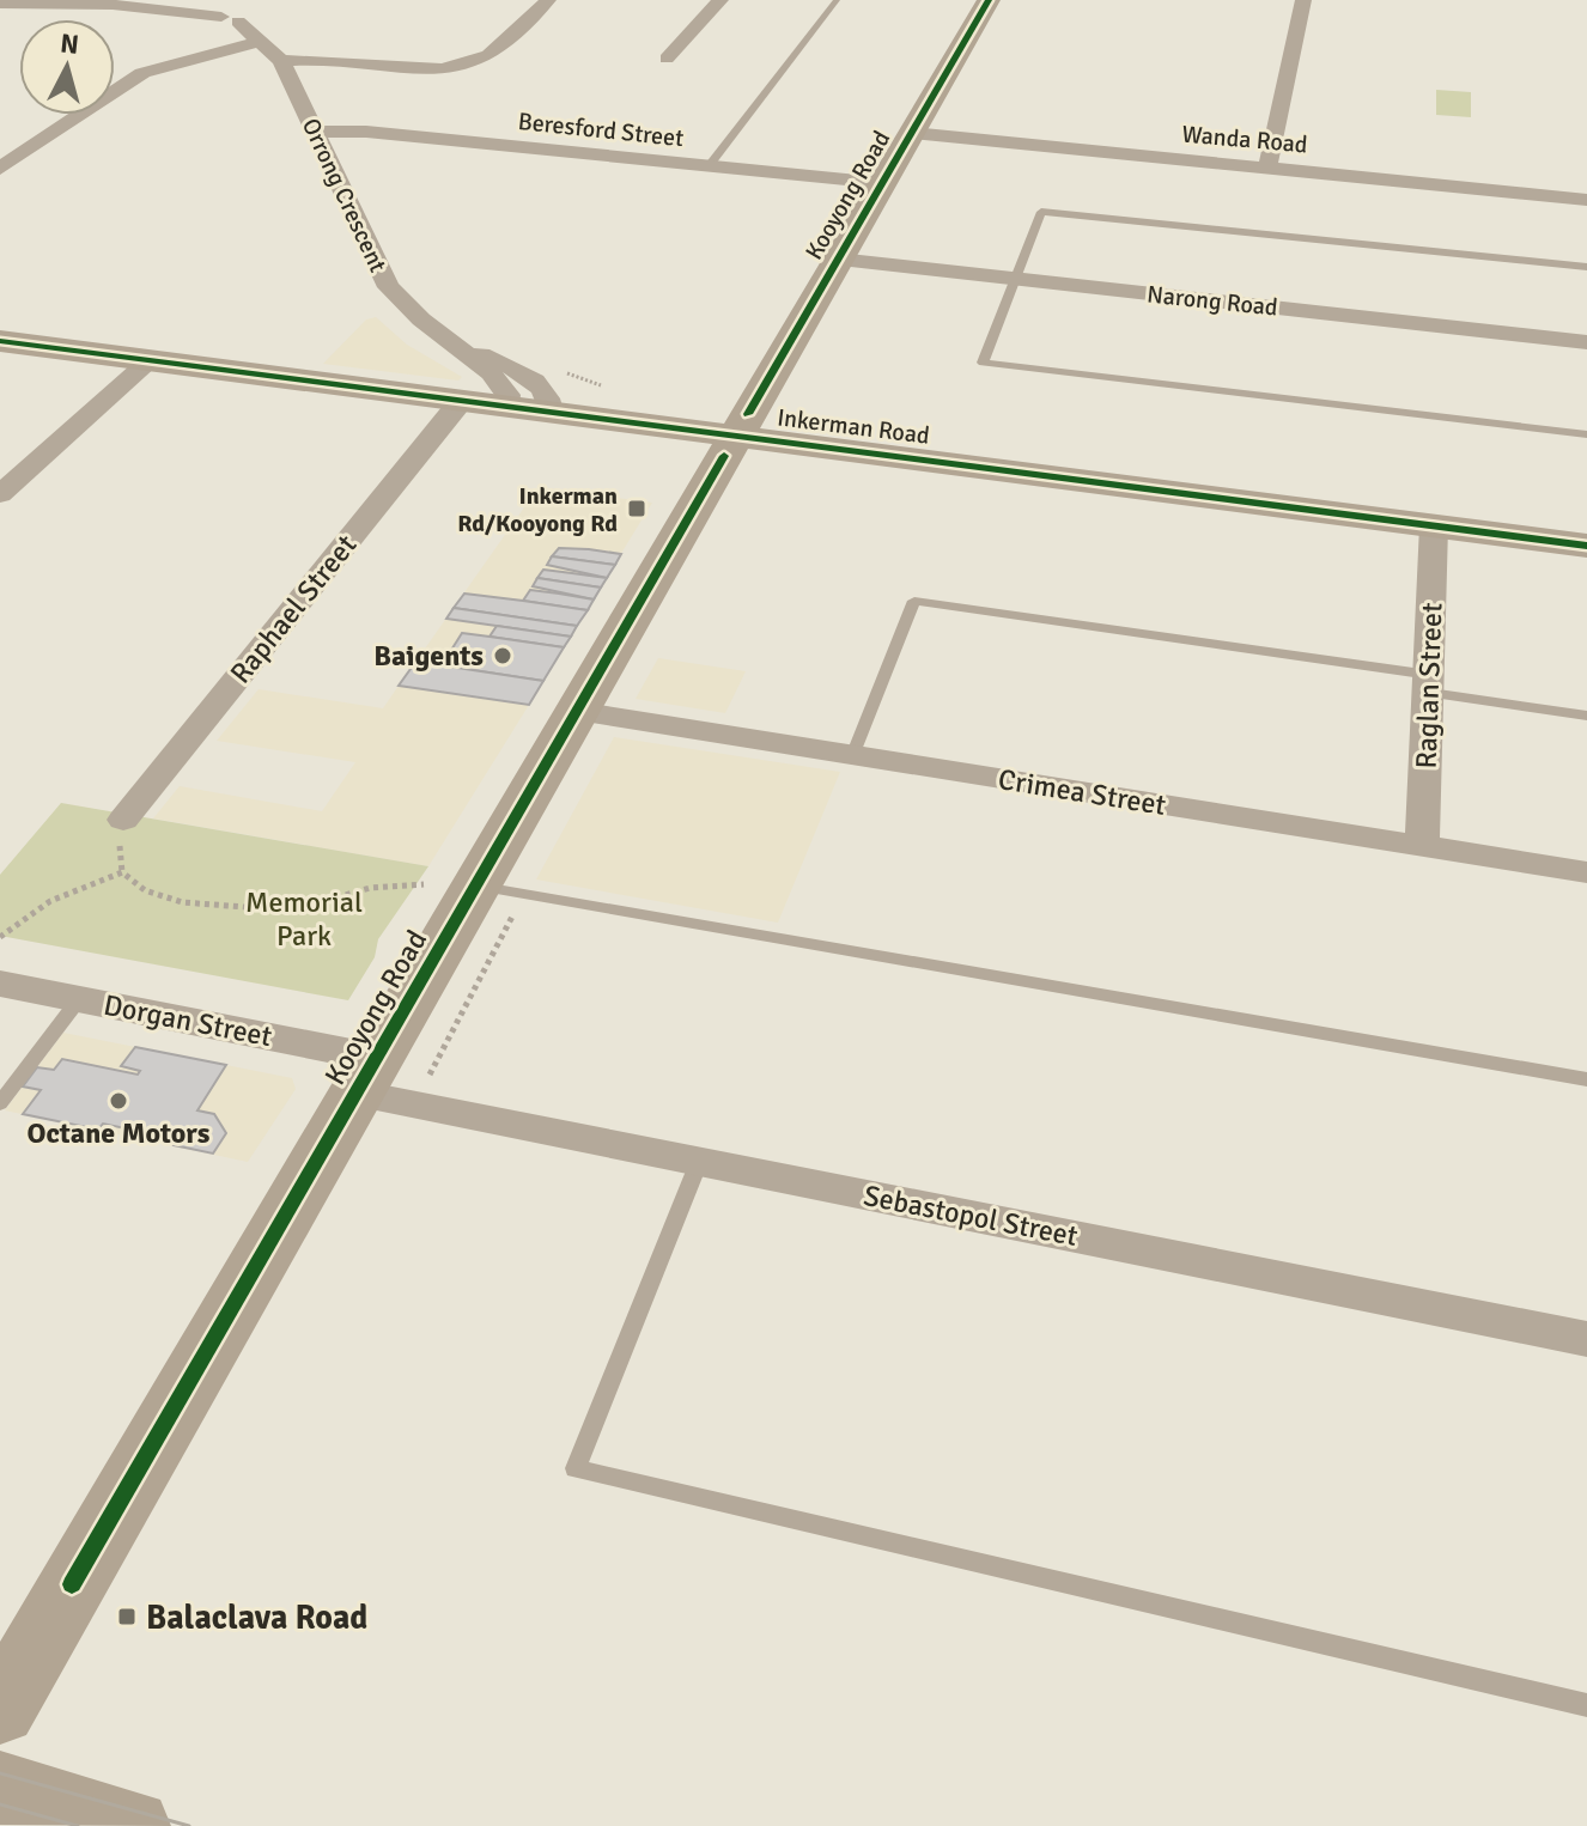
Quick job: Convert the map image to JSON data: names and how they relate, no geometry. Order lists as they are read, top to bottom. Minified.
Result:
{"streets":{"street":["Beresford Street","Wanda Road","Orrong Crescent","Kooyong Road","Narong Road","Inkerman Road","Raphael Street","Raglan Street","Crimea Street","Dorgan Street","Sebastopol Street"]},"crossings":[["Beresford Street","Orrong Crescent"],["Beresford Street","Kooyong Road"],["Wanda Road","Kooyong Road"],["Orrong Crescent","Inkerman Road"],["Kooyong Road","Narong Road"],["Kooyong Road","Inkerman Road"],["Kooyong Road","Crimea Street"],["Kooyong Road","Dorgan Street"],["Kooyong Road","Sebastopol Street"],["Inkerman Road","Raphael Street"],["Inkerman Road","Raglan Street"],["Raglan Street","Crimea Street"],["Dorgan Street","Sebastopol Street"]],"parks":["Memorial Park"],"places":{"transit":["Inkerman Rd/Kooyong Rd","Balaclava Road"],"other":["Baigents","Octane Motors"]},"north":"top"}
